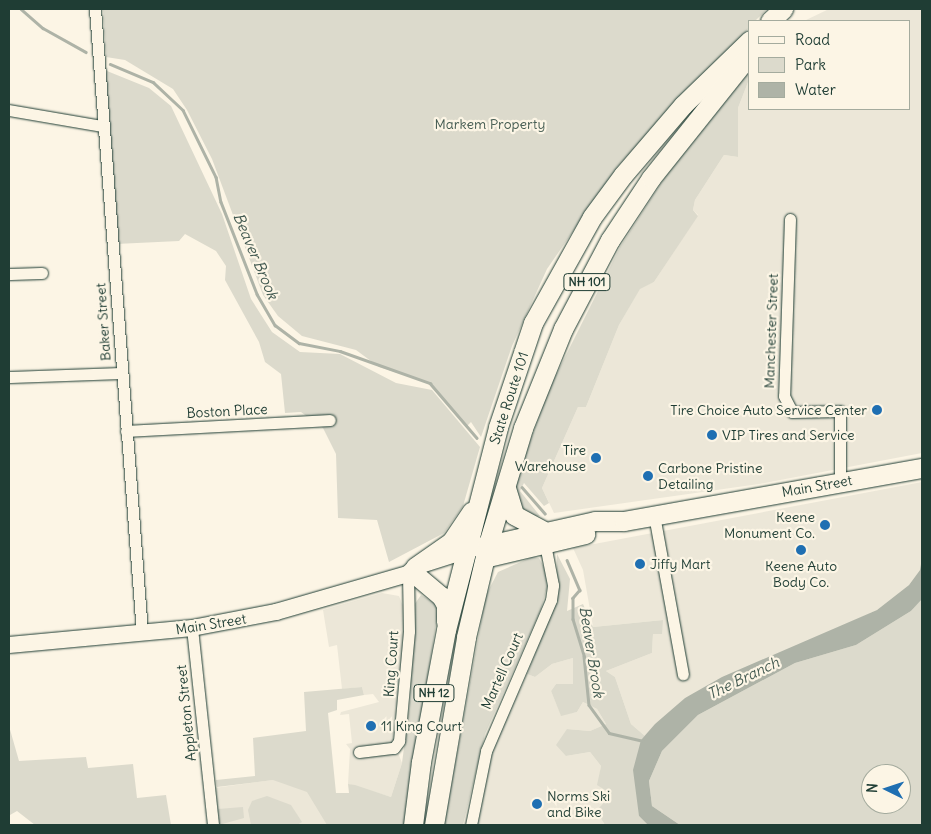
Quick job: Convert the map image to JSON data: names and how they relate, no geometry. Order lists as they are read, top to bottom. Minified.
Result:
{"streets":{"highway":["NH 101","State Route 101","Main Street","NH 12"],"street":["Baker Street","Manchester Street","Boston Place","King Court","Martell Court","Appleton Street"]},"crossings":[["Baker Street","Boston Place"],["Baker Street","Main Street"],["Manchester Street","Main Street"],["State Route 101","Main Street"],["Main Street","King Court"],["Main Street","Martell Court"],["Main Street","Appleton Street"]],"water":["Beaver Brook","The Branch"],"parks":["Markem Property"],"places":["Tire Choice Auto Service Center","VIP Tires and Service","Tire Warehouse","Carbone Pristine Detailing","Keene Monument Co.","Keene Auto Body Co.","Jiffy Mart","11 King Court","Norms Ski and Bike"],"legend":["Road","Park","Water"],"north":"left"}
